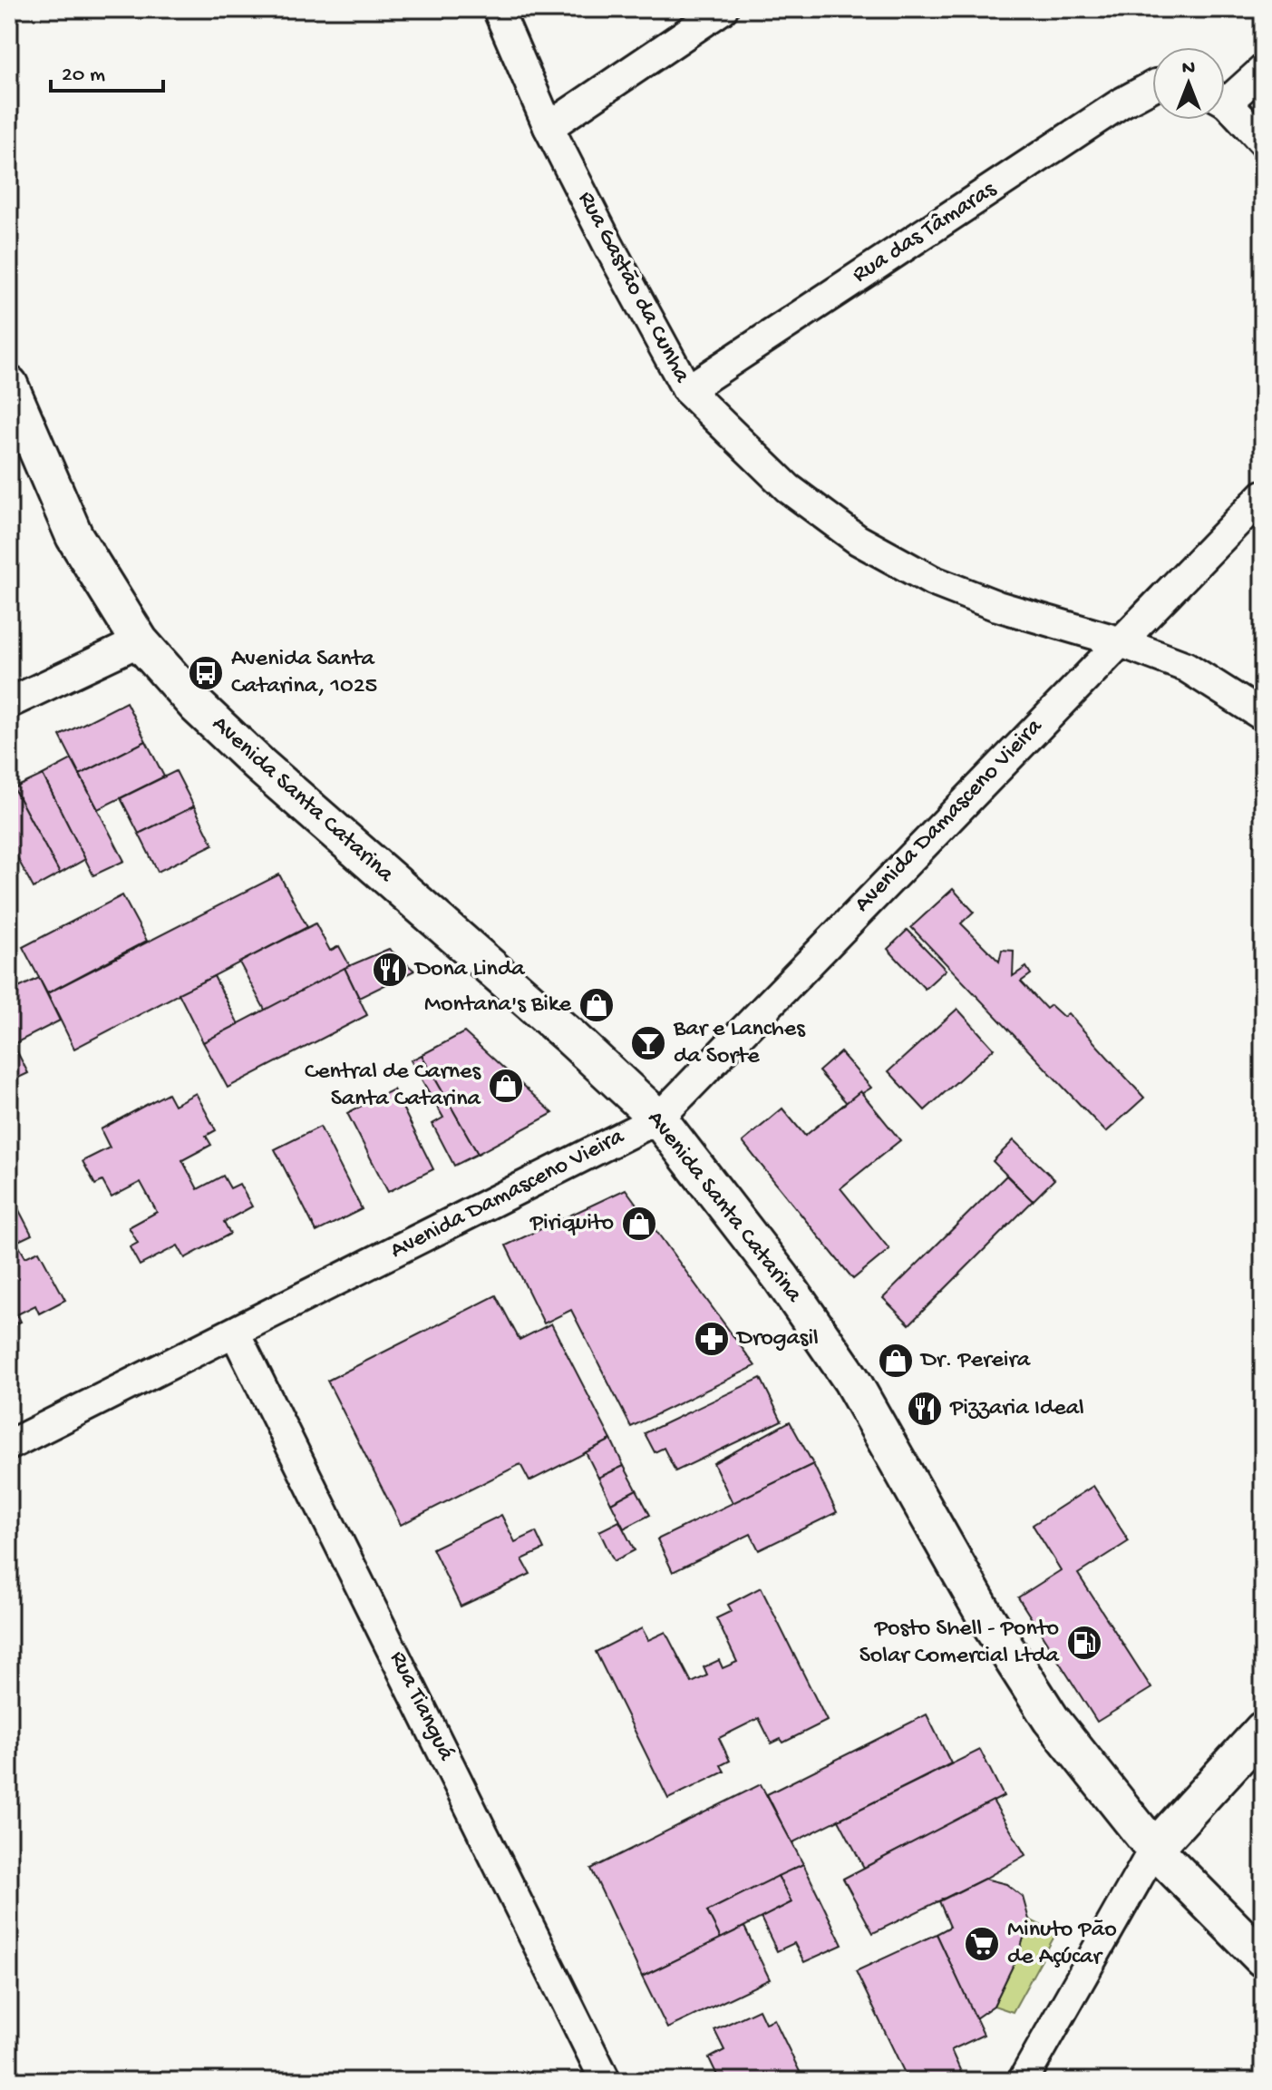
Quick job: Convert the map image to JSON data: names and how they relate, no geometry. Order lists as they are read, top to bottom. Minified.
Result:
{"streets":{"street":["Rua das Tâmaras","Rua Gastão da Cunha","Avenida Santa Catarina","Avenida Damasceno Vieira","Rua Tianguá"]},"crossings":[["Rua das Tâmaras","Rua Gastão da Cunha"],["Rua Gastão da Cunha","Avenida Damasceno Vieira"],["Avenida Santa Catarina","Avenida Damasceno Vieira"],["Avenida Damasceno Vieira","Rua Tianguá"]],"places":{"bus stop":["Avenida Santa Catarina, 1025"],"restaurant":["Dona Linda","Pizzaria Ideal"],"shop":["Montana's Bike","Central de Carnes Santa Catarina","Piriquito","Dr. Pereira"],"bar":["Bar e Lanches da Sorte"],"pharmacy":["Drogasil"],"fuel station":["Posto Shell - Ponto Solar Comercial Ltda"],"supermarket":["Minuto Pão de Açúcar"]},"scale_bar":"20 m","north":"top"}
